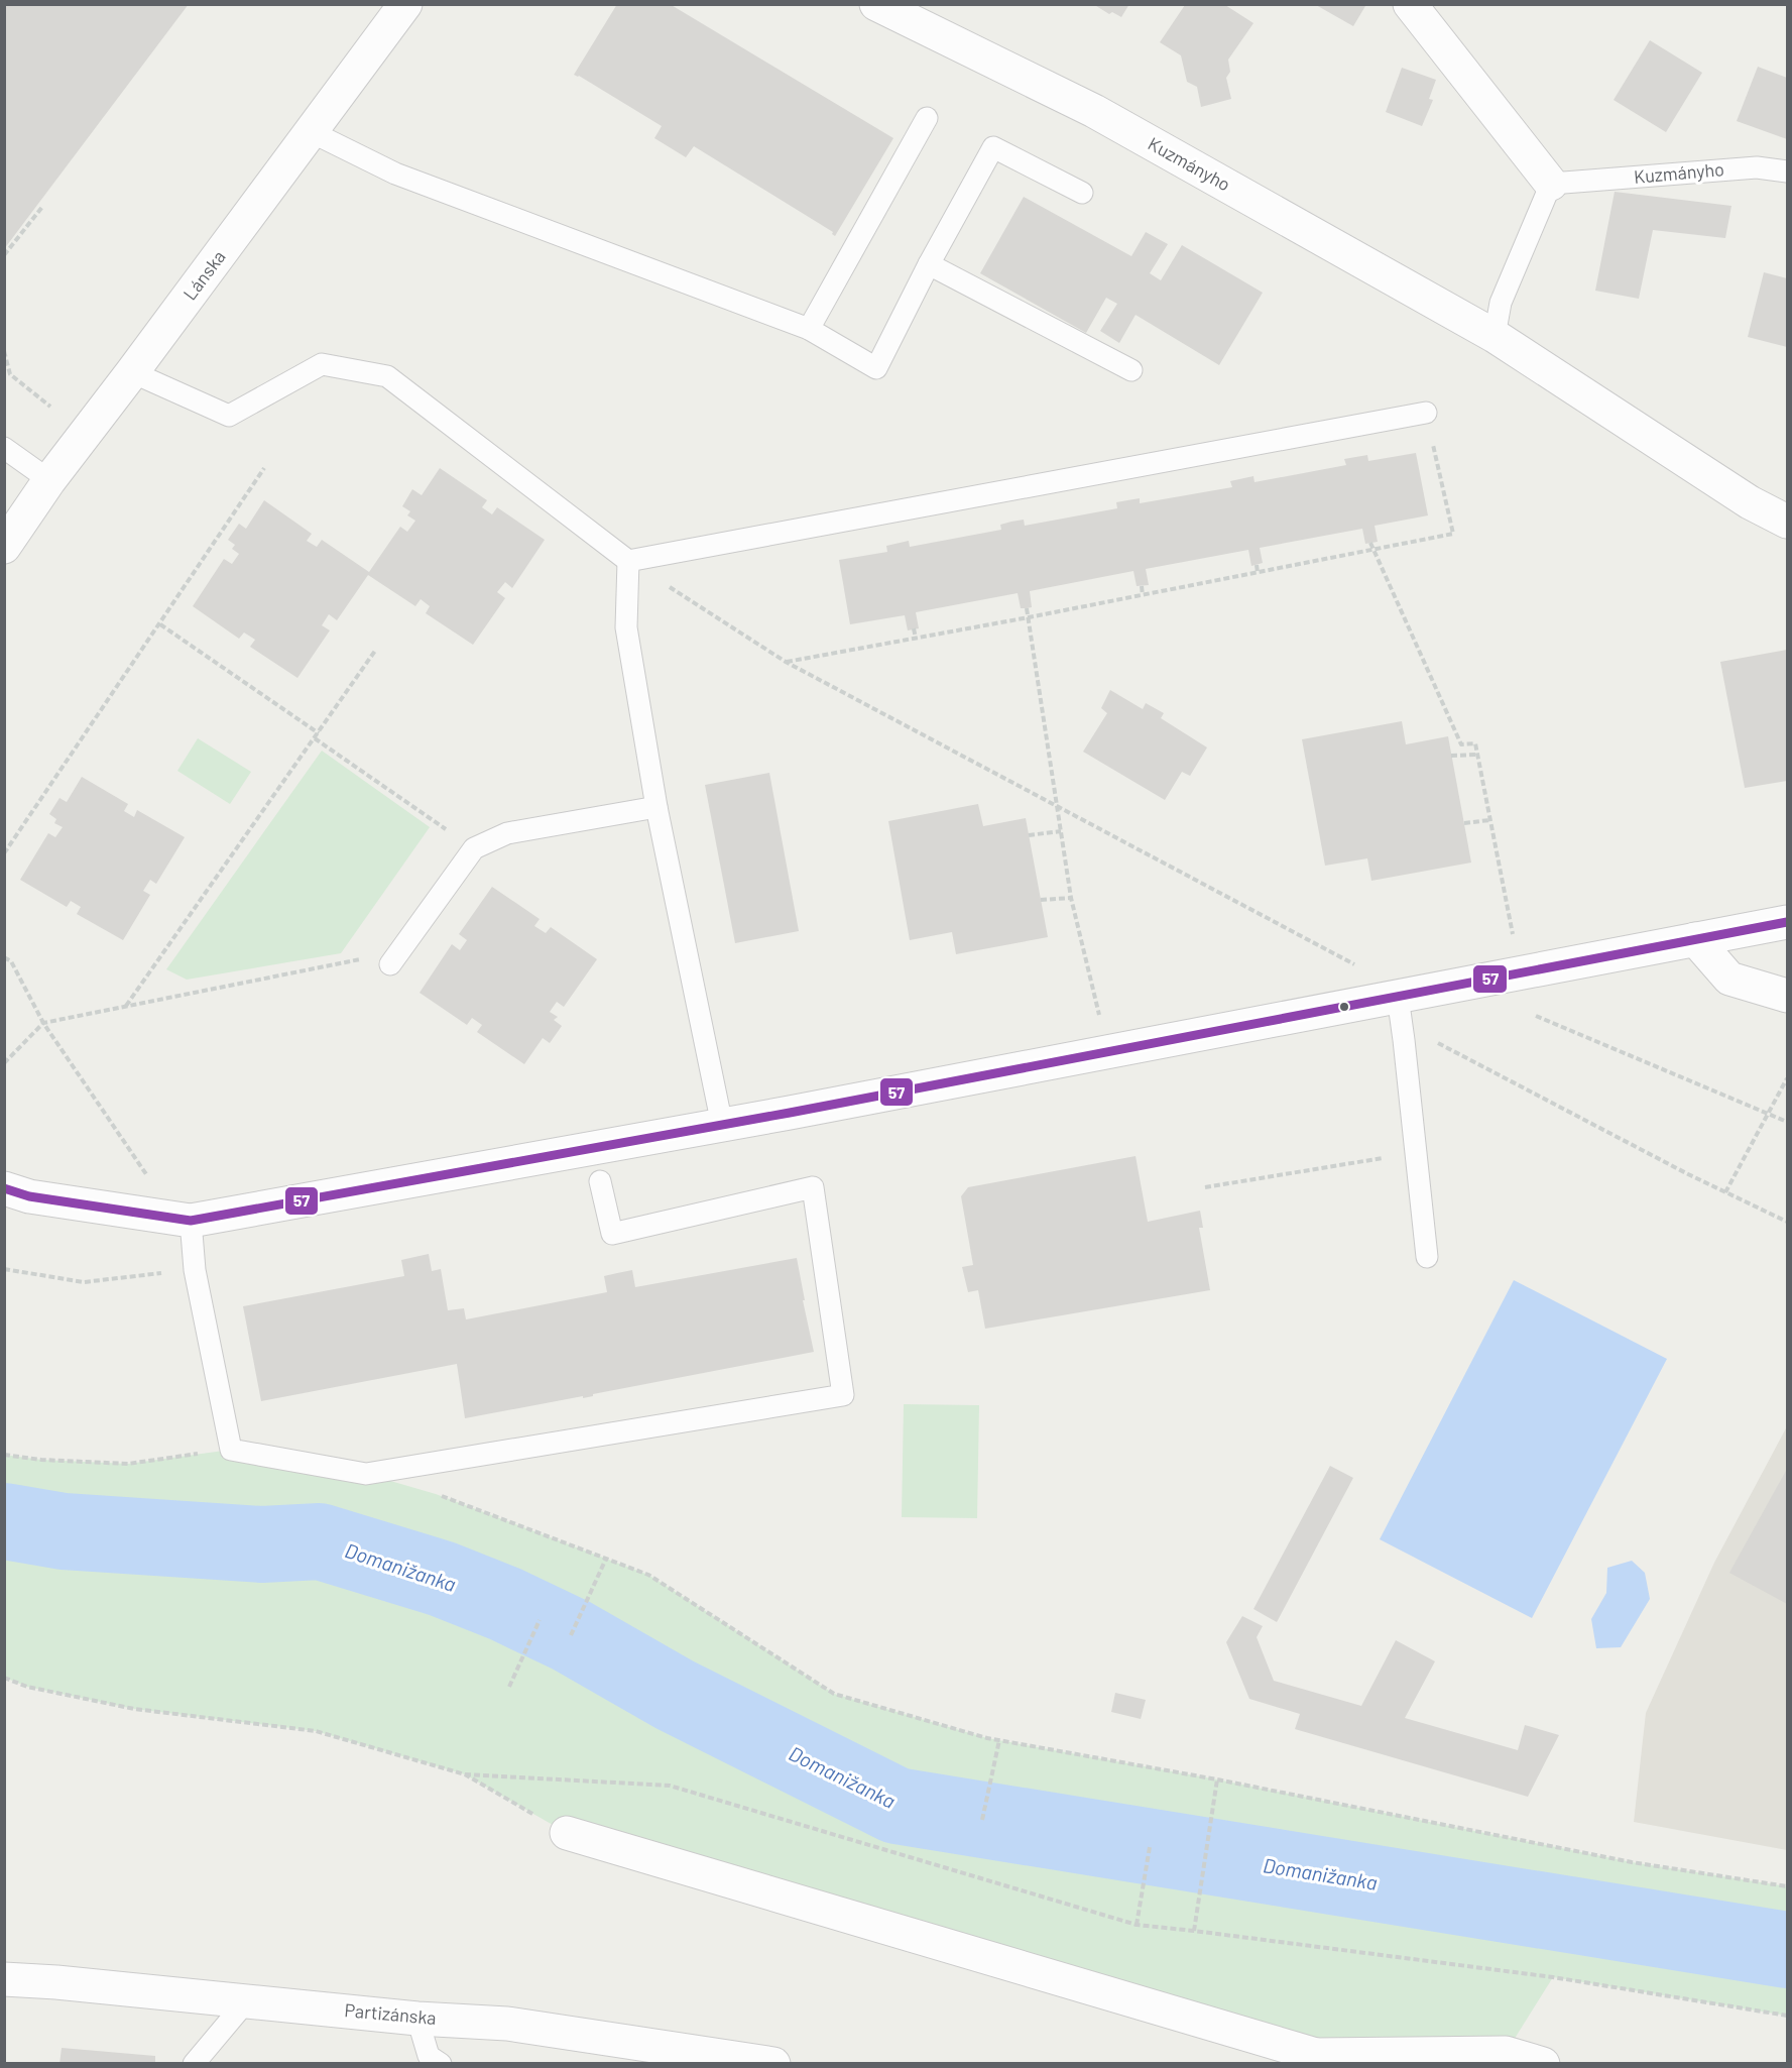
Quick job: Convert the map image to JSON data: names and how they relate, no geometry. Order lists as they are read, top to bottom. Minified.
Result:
{"streets":{"street":["Kuzmányho","Lánska","Partizánska"]},"water":["Domanižanka"],"lines":["transit line 57"]}
